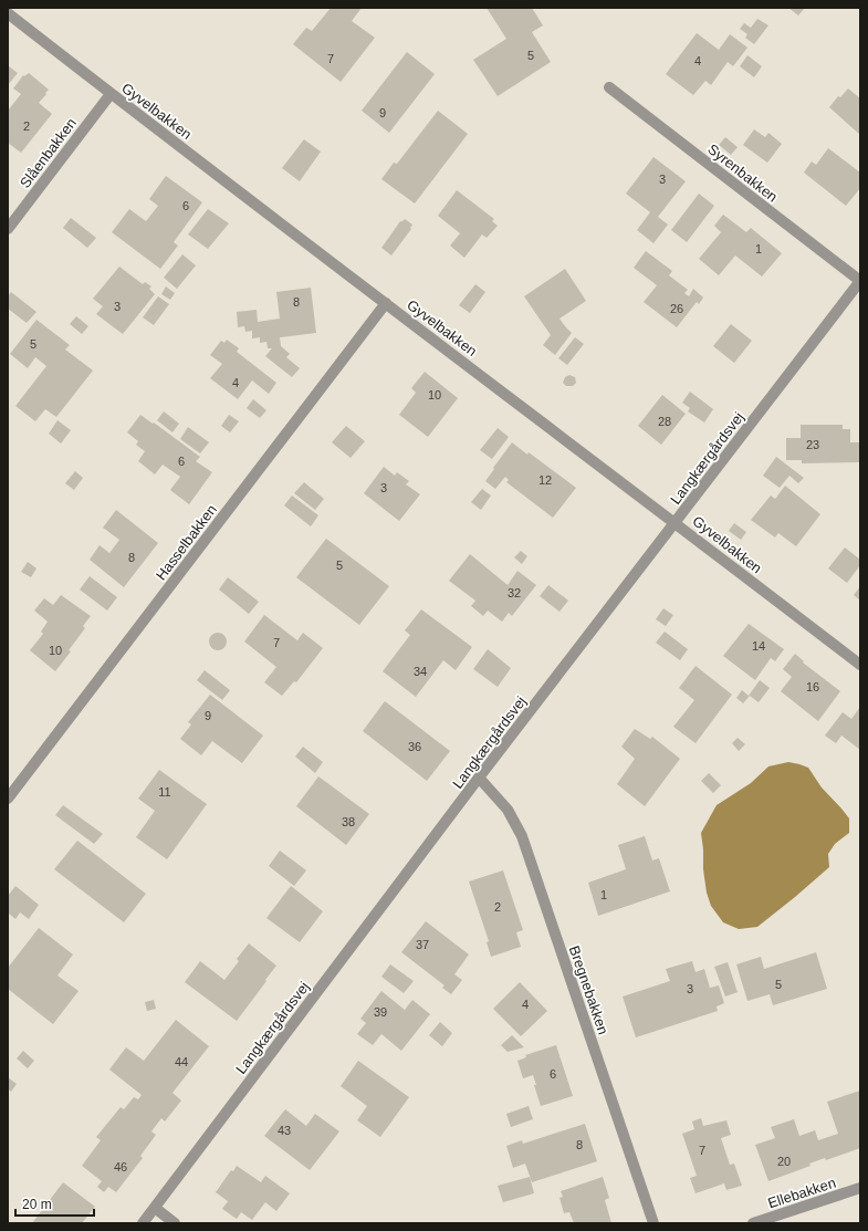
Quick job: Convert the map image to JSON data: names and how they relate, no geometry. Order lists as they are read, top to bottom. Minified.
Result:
{"streets":{"street":["Gyvelbakken","Slåenbakken","Syrenbakken","Langkærgårdsvej","Hasselbakken","Bregnebakken","Ellebakken"]},"crossings":[["Gyvelbakken","Slåenbakken"],["Gyvelbakken","Langkærgårdsvej"],["Gyvelbakken","Hasselbakken"],["Syrenbakken","Langkærgårdsvej"],["Langkærgårdsvej","Bregnebakken"]],"house_numbers":["5","7","4","9","2","3","6","1","8","3","26","5","4","10","28","23","6","12","3","8","5","32","7","14","10","34","16","9","36","11","38","1","2","37","5","3","4","39","44","6","43","8","7","20","46"],"scale_bar":"20 m"}
